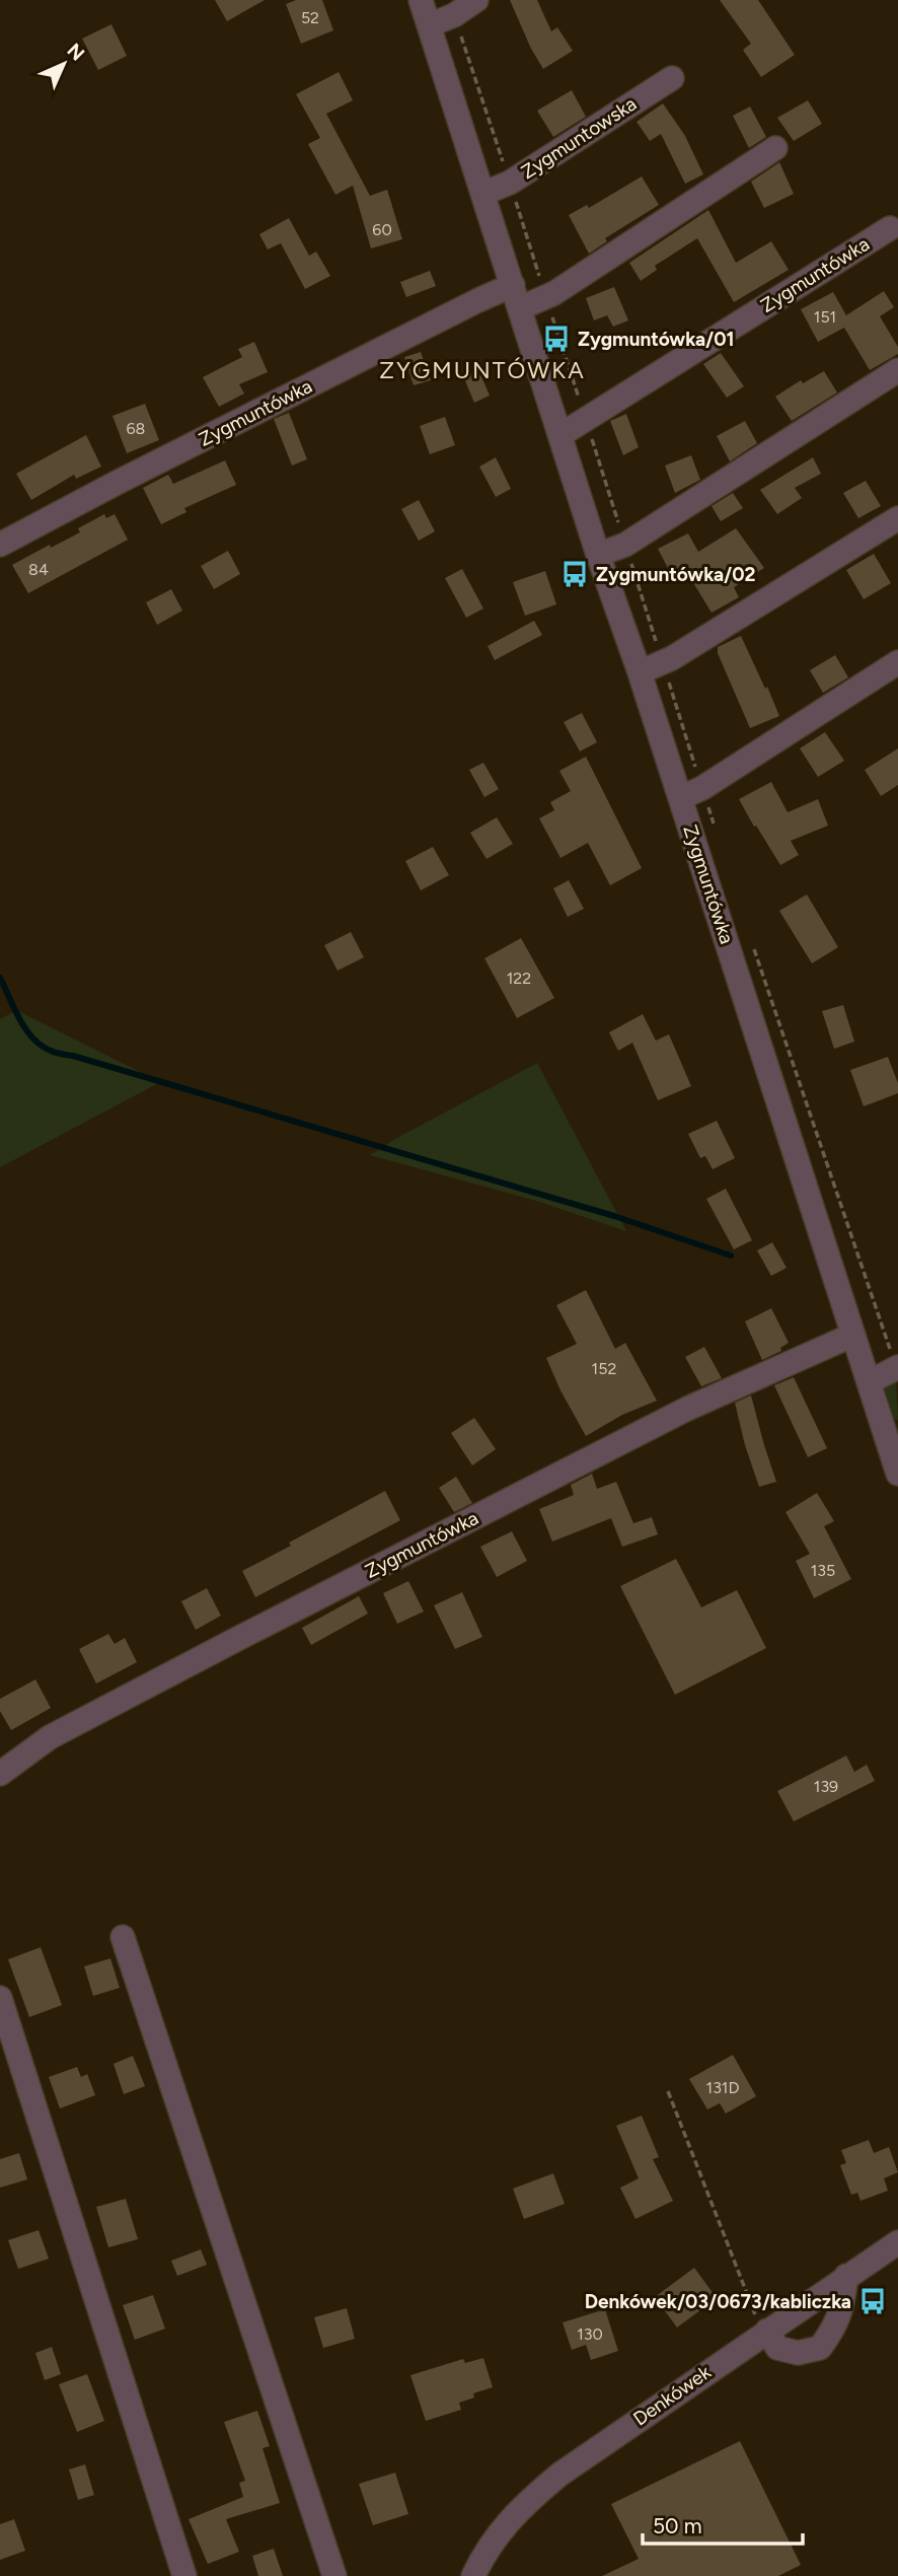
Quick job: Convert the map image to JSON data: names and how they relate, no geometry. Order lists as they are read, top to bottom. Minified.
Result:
{"streets":{"street":["Zygmuntowska","Zygmuntówka","Denkówek"]},"crossings":[["Zygmuntowska","Zygmuntówka"]],"districts":["ZYGMUNTÓWKA"],"places":{"bus stop":["Zygmuntówka/01","Zygmuntówka/02","Denkówek/03/0673/kabliczka"]},"house_numbers":["52","60","151","68","84","122","152","135","139","131D","130"],"scale_bar":"50 m","north":"top right"}
